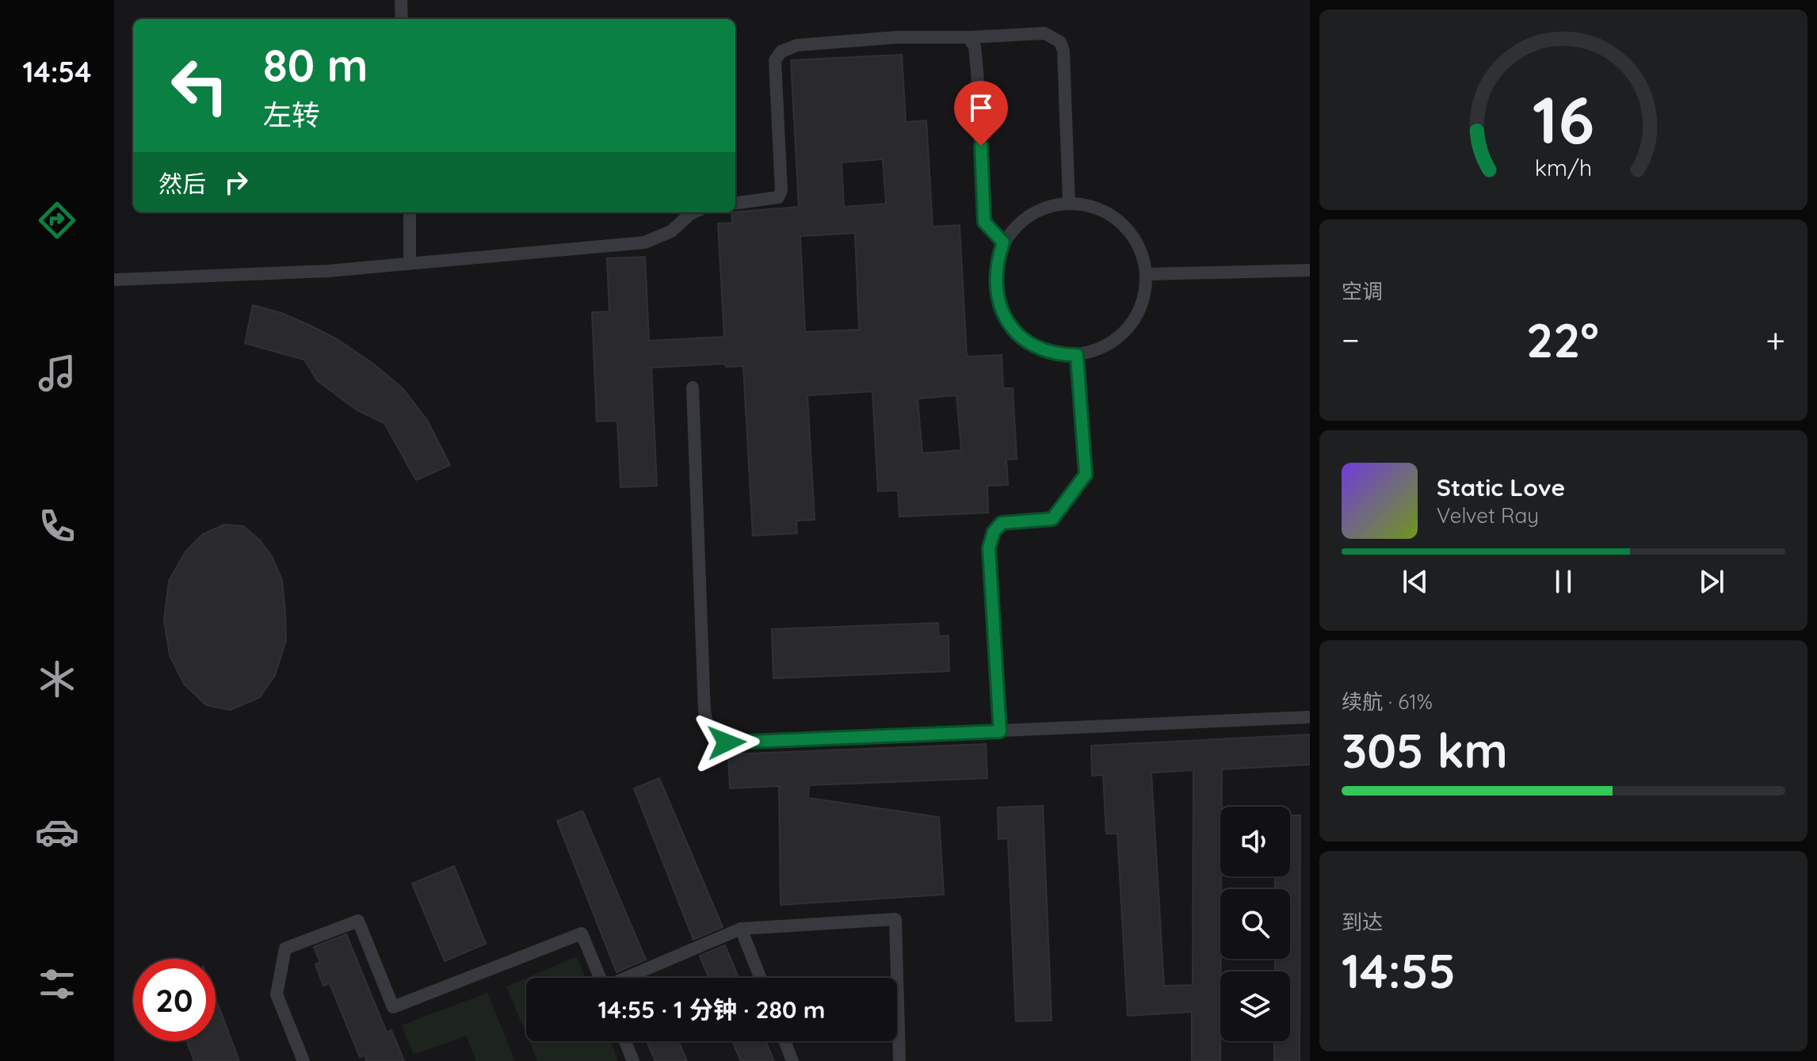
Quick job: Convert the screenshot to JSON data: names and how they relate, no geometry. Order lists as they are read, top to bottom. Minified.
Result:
{"page":{"tabs":"14:54","turn":["80 m","左转"],"then":"然后","tile":["空调",["续航 · 61%","305 km"],["到达","14:55"]],"heat":["−","22°","+"],"song":["Static Love","Velvet Ray"],"limit":"20","trip":"14:55 · 1 分钟 · 280 m","gauge":["16","km/h"]}}
